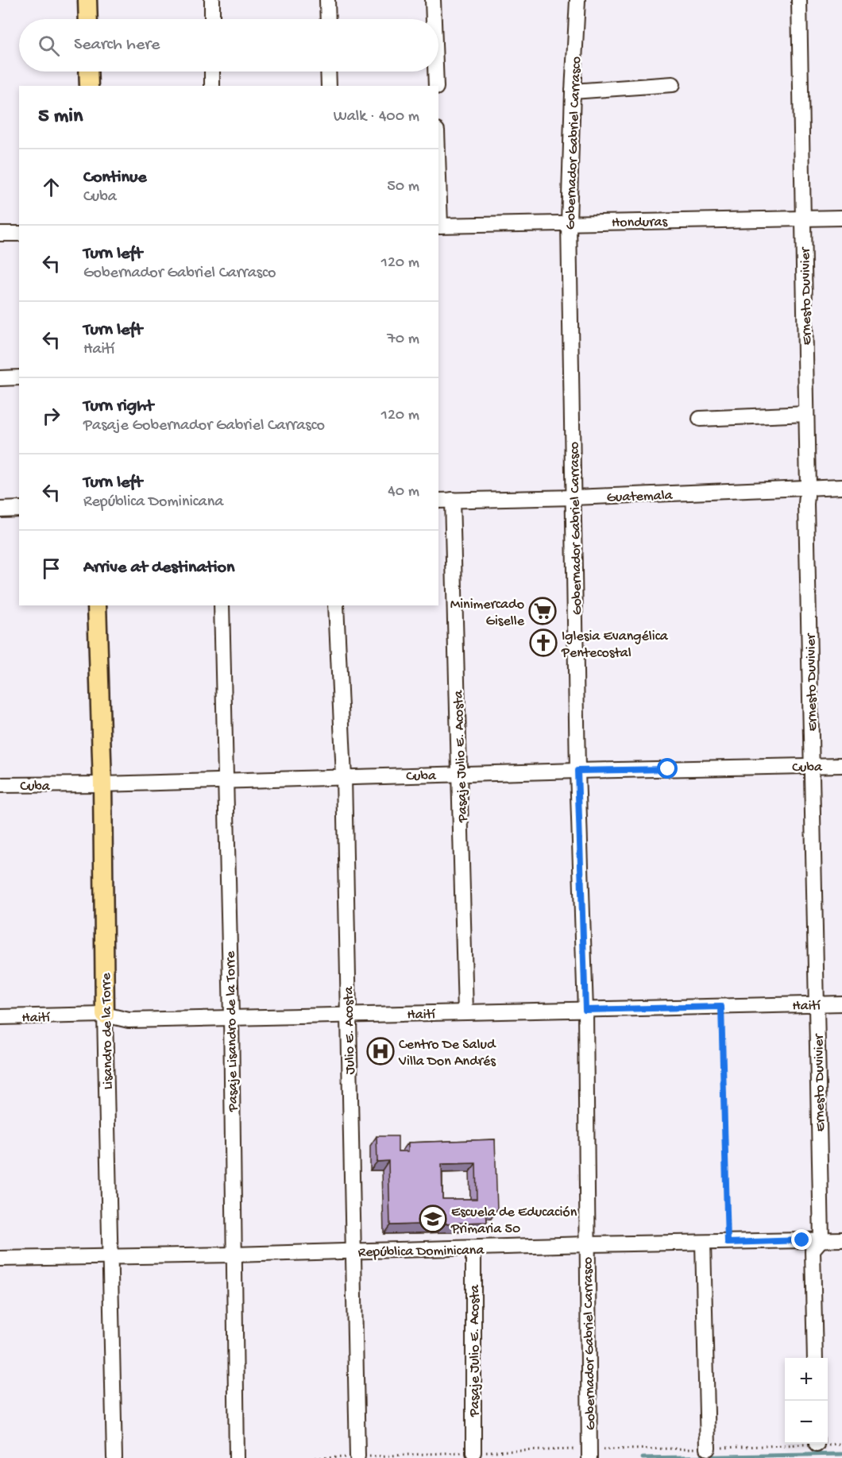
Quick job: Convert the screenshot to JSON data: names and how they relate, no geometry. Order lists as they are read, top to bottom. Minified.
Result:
{"streets":{"main road":["Lisandro de la Torre"],"street":["Gobernador Gabriel Carrasco","Honduras","Ernesto Duvivier","Guatemala","Pasaje Julio E. Acosta","Cuba","Haití","Julio E. Acosta","Pasaje Lisandro de la Torre","República Dominicana"]},"crossings":[["Gobernador Gabriel Carrasco","Honduras"],["Gobernador Gabriel Carrasco","Guatemala"],["Gobernador Gabriel Carrasco","Cuba"],["Gobernador Gabriel Carrasco","Haití"],["Gobernador Gabriel Carrasco","República Dominicana"],["Honduras","Ernesto Duvivier"],["Ernesto Duvivier","Guatemala"],["Ernesto Duvivier","Cuba"],["Ernesto Duvivier","Haití"],["Ernesto Duvivier","República Dominicana"],["Guatemala","Pasaje Julio E. Acosta"],["Pasaje Julio E. Acosta","Cuba"],["Pasaje Julio E. Acosta","Haití"],["Pasaje Julio E. Acosta","República Dominicana"],["Cuba","Julio E. Acosta"],["Cuba","Lisandro de la Torre"],["Cuba","Pasaje Lisandro de la Torre"],["Haití","Julio E. Acosta"],["Haití","Lisandro de la Torre"],["Haití","Pasaje Lisandro de la Torre"],["Julio E. Acosta","República Dominicana"],["Lisandro de la Torre","República Dominicana"],["Pasaje Lisandro de la Torre","República Dominicana"]],"places":{"supermarket":["Minimercado Giselle"],"church":["Iglesia Evangélica Pentecostal"],"hospital":["Centro De Salud Villa Don Andrés"],"school or university":["Escuela de Educación Primaria 50"]},"page":{"search":"Search here","heading":["5 min","Walk · 400 m"],"list":[["Continue","Cuba","50 m"],["Turn left","Gobernador Gabriel Carrasco","120 m"],["Turn left","Haití","70 m"],["Turn right","Pasaje Gobernador Gabriel Carrasco","120 m"],["Turn left","República Dominicana","40 m"],"Arrive at destination"],"map_buttons":["+","−"]}}
